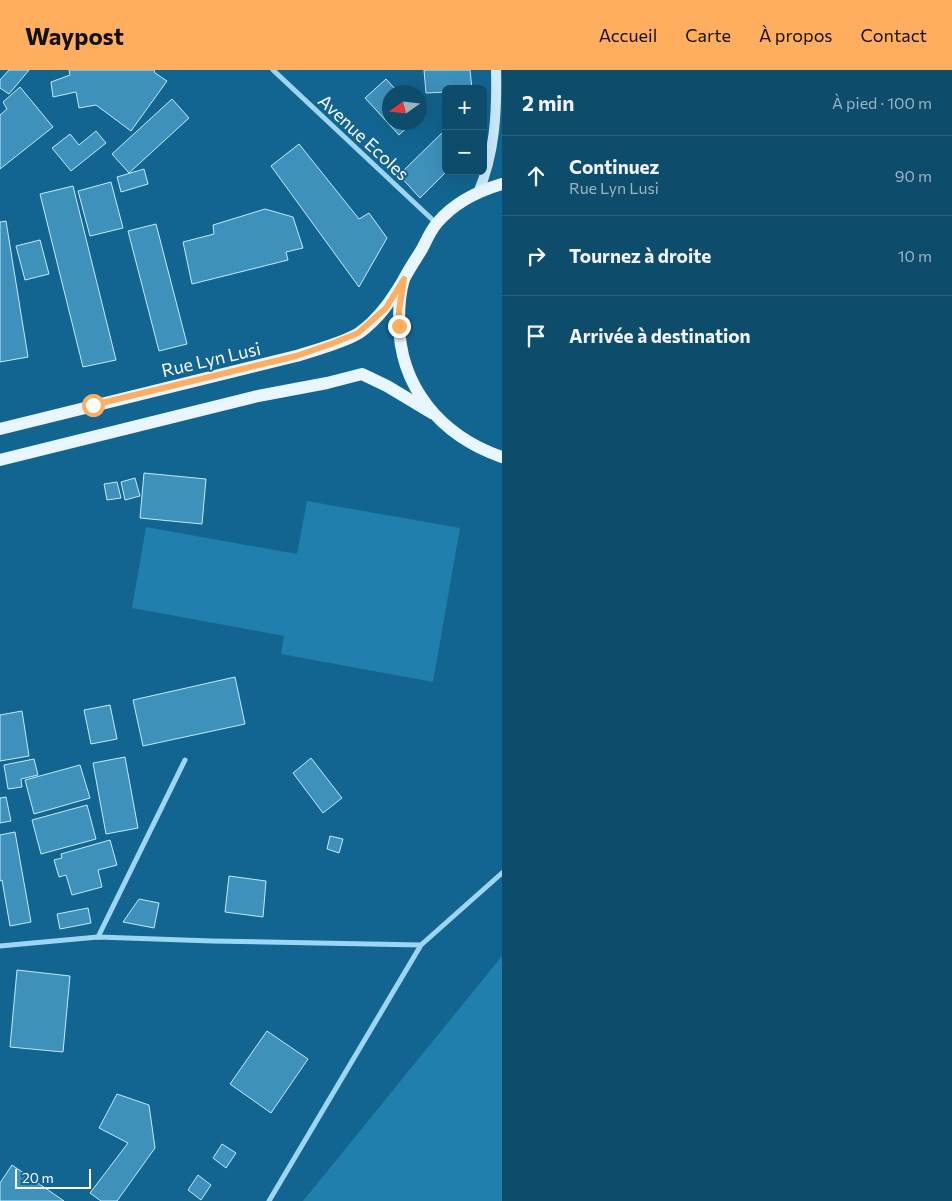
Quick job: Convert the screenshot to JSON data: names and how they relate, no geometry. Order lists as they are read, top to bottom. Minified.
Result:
{"streets":{"main road":["Rue Lyn Lusi"],"street":["Avenue Ecoles"]},"crossings":[["Avenue Ecoles","Rue Lyn Lusi"]],"scale_bar":"20 m","north":"left","page":{"header":"Waypost","nav":["Accueil","Carte","À propos","Contact"],"heading":["2 min","À pied · 100 m"],"map_buttons":["+","−"],"list":[["Continuez","Rue Lyn Lusi","90 m"],["Tournez à droite","10 m"],"Arrivée à destination"],"scale":"20 m"}}
